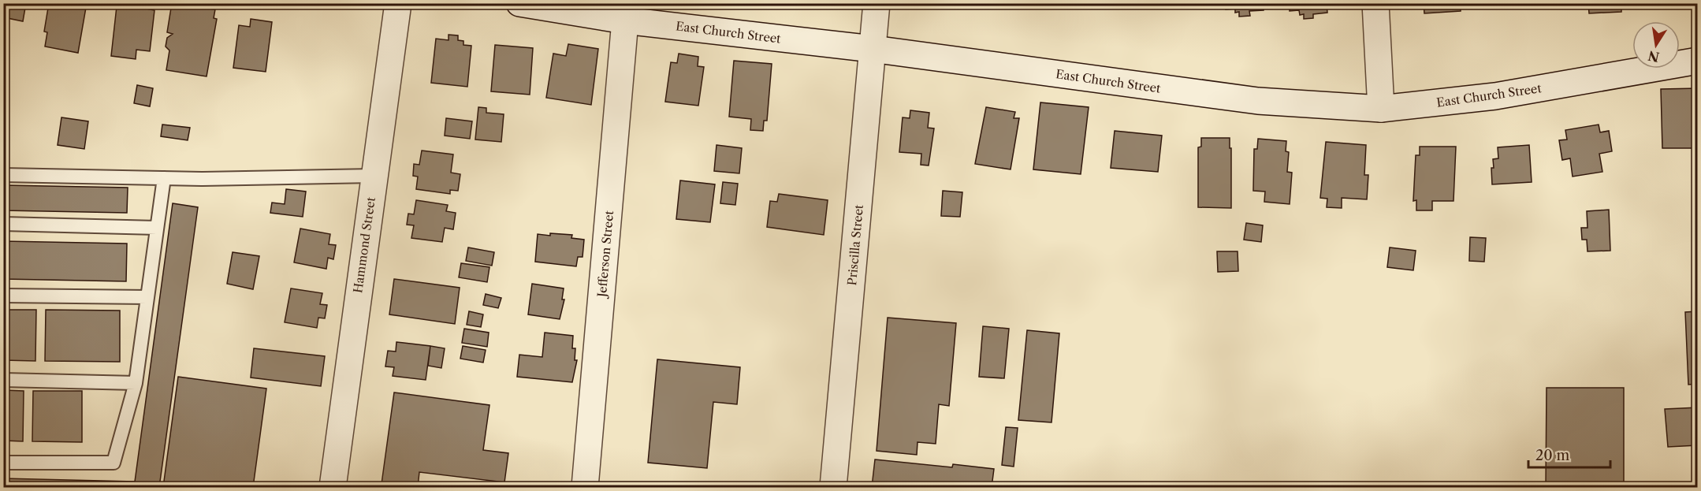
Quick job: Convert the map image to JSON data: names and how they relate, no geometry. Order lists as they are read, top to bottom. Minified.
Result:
{"streets":{"street":["East Church Street","Hammond Street","Priscilla Street","Jefferson Street"]},"crossings":[["East Church Street","Priscilla Street"],["East Church Street","Jefferson Street"]],"scale_bar":"20 m","north":"bottom"}
